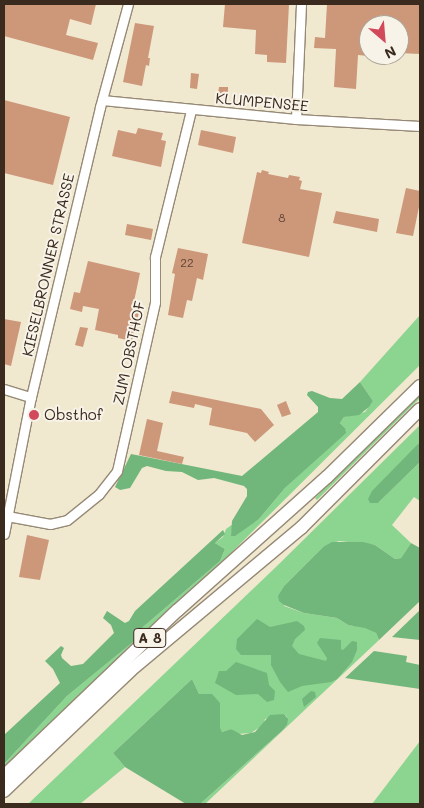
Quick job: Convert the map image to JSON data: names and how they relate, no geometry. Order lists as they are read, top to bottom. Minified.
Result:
{"streets":{"highway":["A 8"],"street":["KLUMPENSEE","KIESELBRONNER STRASSE","ZUM OBSTHOF"]},"crossings":[["KLUMPENSEE","KIESELBRONNER STRASSE"],["KLUMPENSEE","ZUM OBSTHOF"],["KIESELBRONNER STRASSE","ZUM OBSTHOF"]],"places":["Obsthof"],"house_numbers":["8","22"],"north":"bottom right"}
